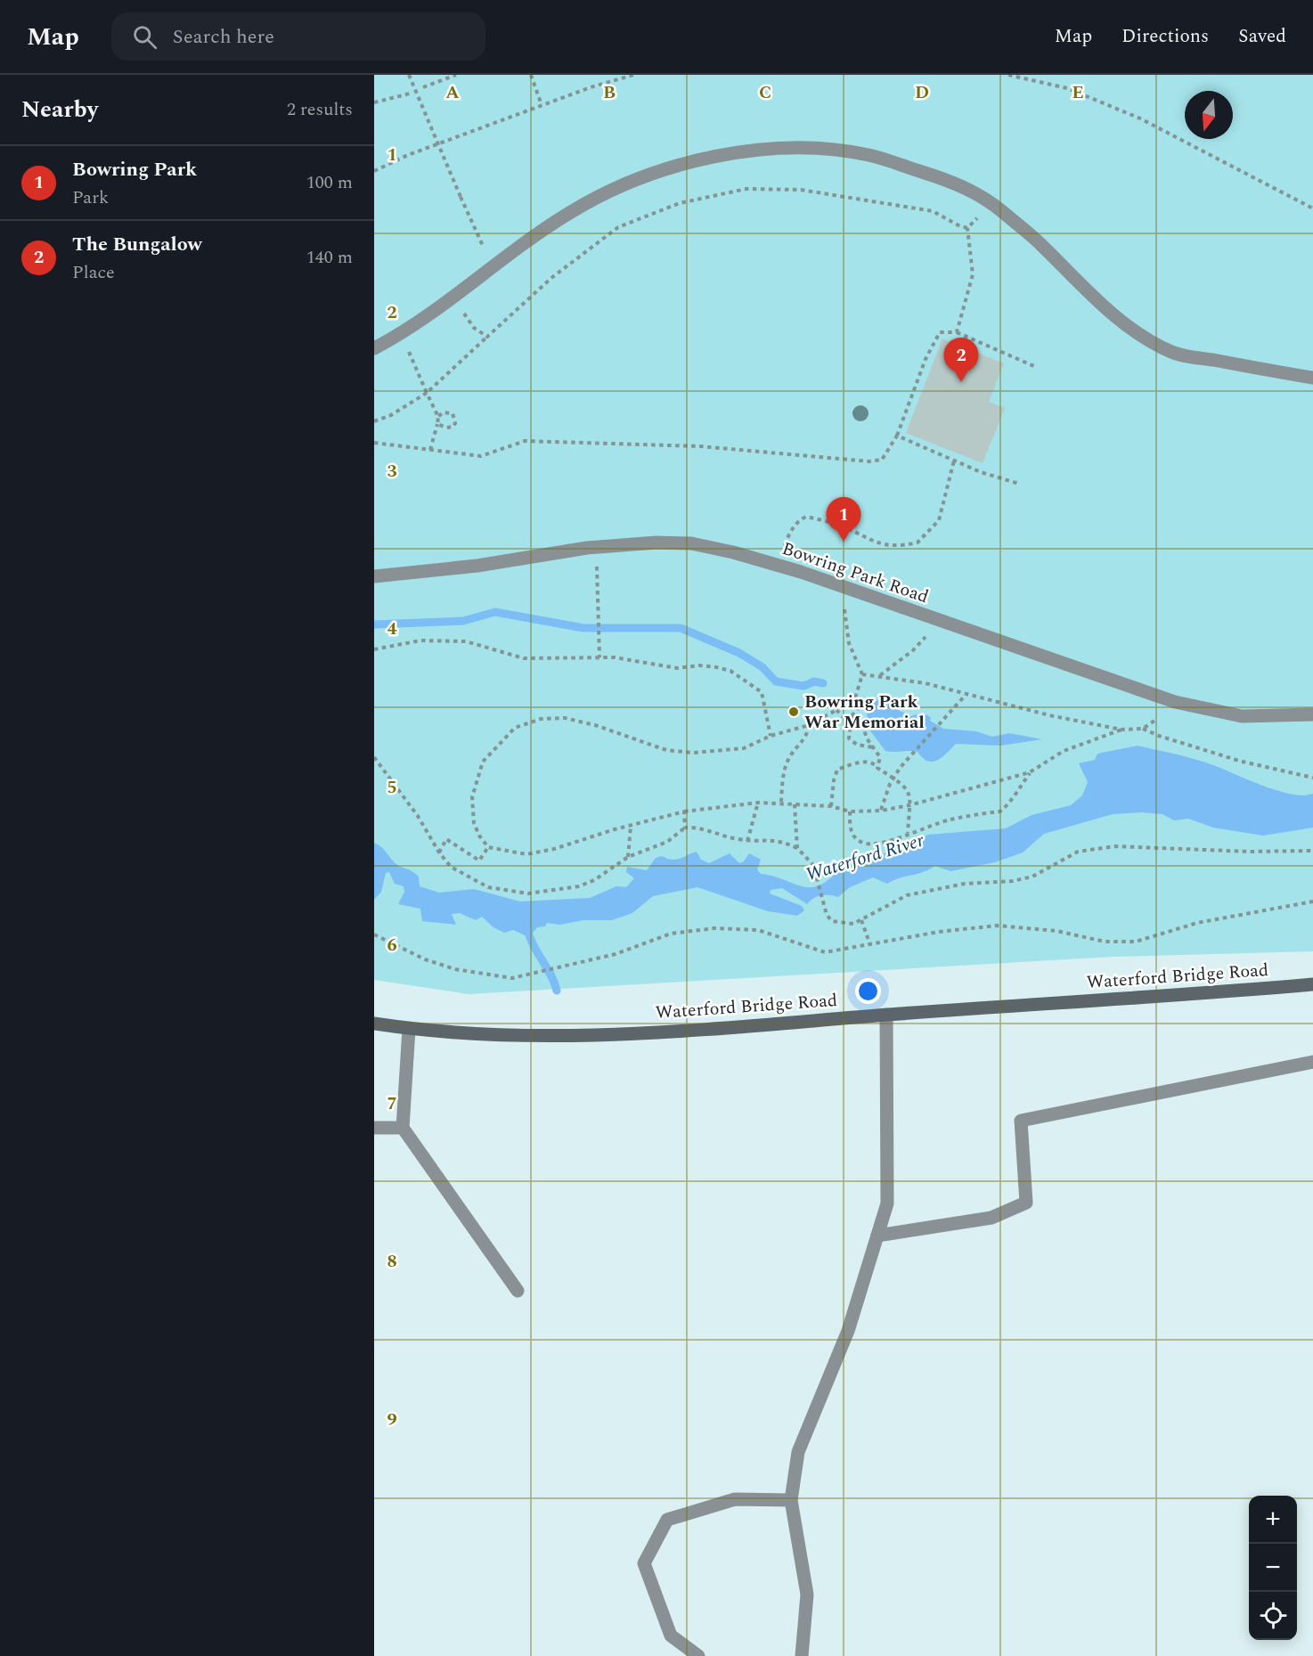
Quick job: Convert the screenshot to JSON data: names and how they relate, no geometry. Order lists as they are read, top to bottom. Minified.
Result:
{"streets":{"main road":["Waterford Bridge Road"],"street":["Bowring Park Road"]},"water":["Waterford River"],"places":["Bowring Park War Memorial"],"north":"bottom","page":{"header":"Map","search":"Search here","nav":["Map","Directions","Saved"],"heading":["Nearby","2 results"],"list":[{"mark":"1","name":"Bowring Park","note":"Park","value":"100 m"},{"mark":"2","name":"The Bungalow","note":"Place","value":"140 m"}],"pins":["2","1"],"map_buttons":["+","−"]},"grid":{"columns":["A","B","C","D","E"],"rows":["1","2","3","4","5","6","7","8","9"]}}
